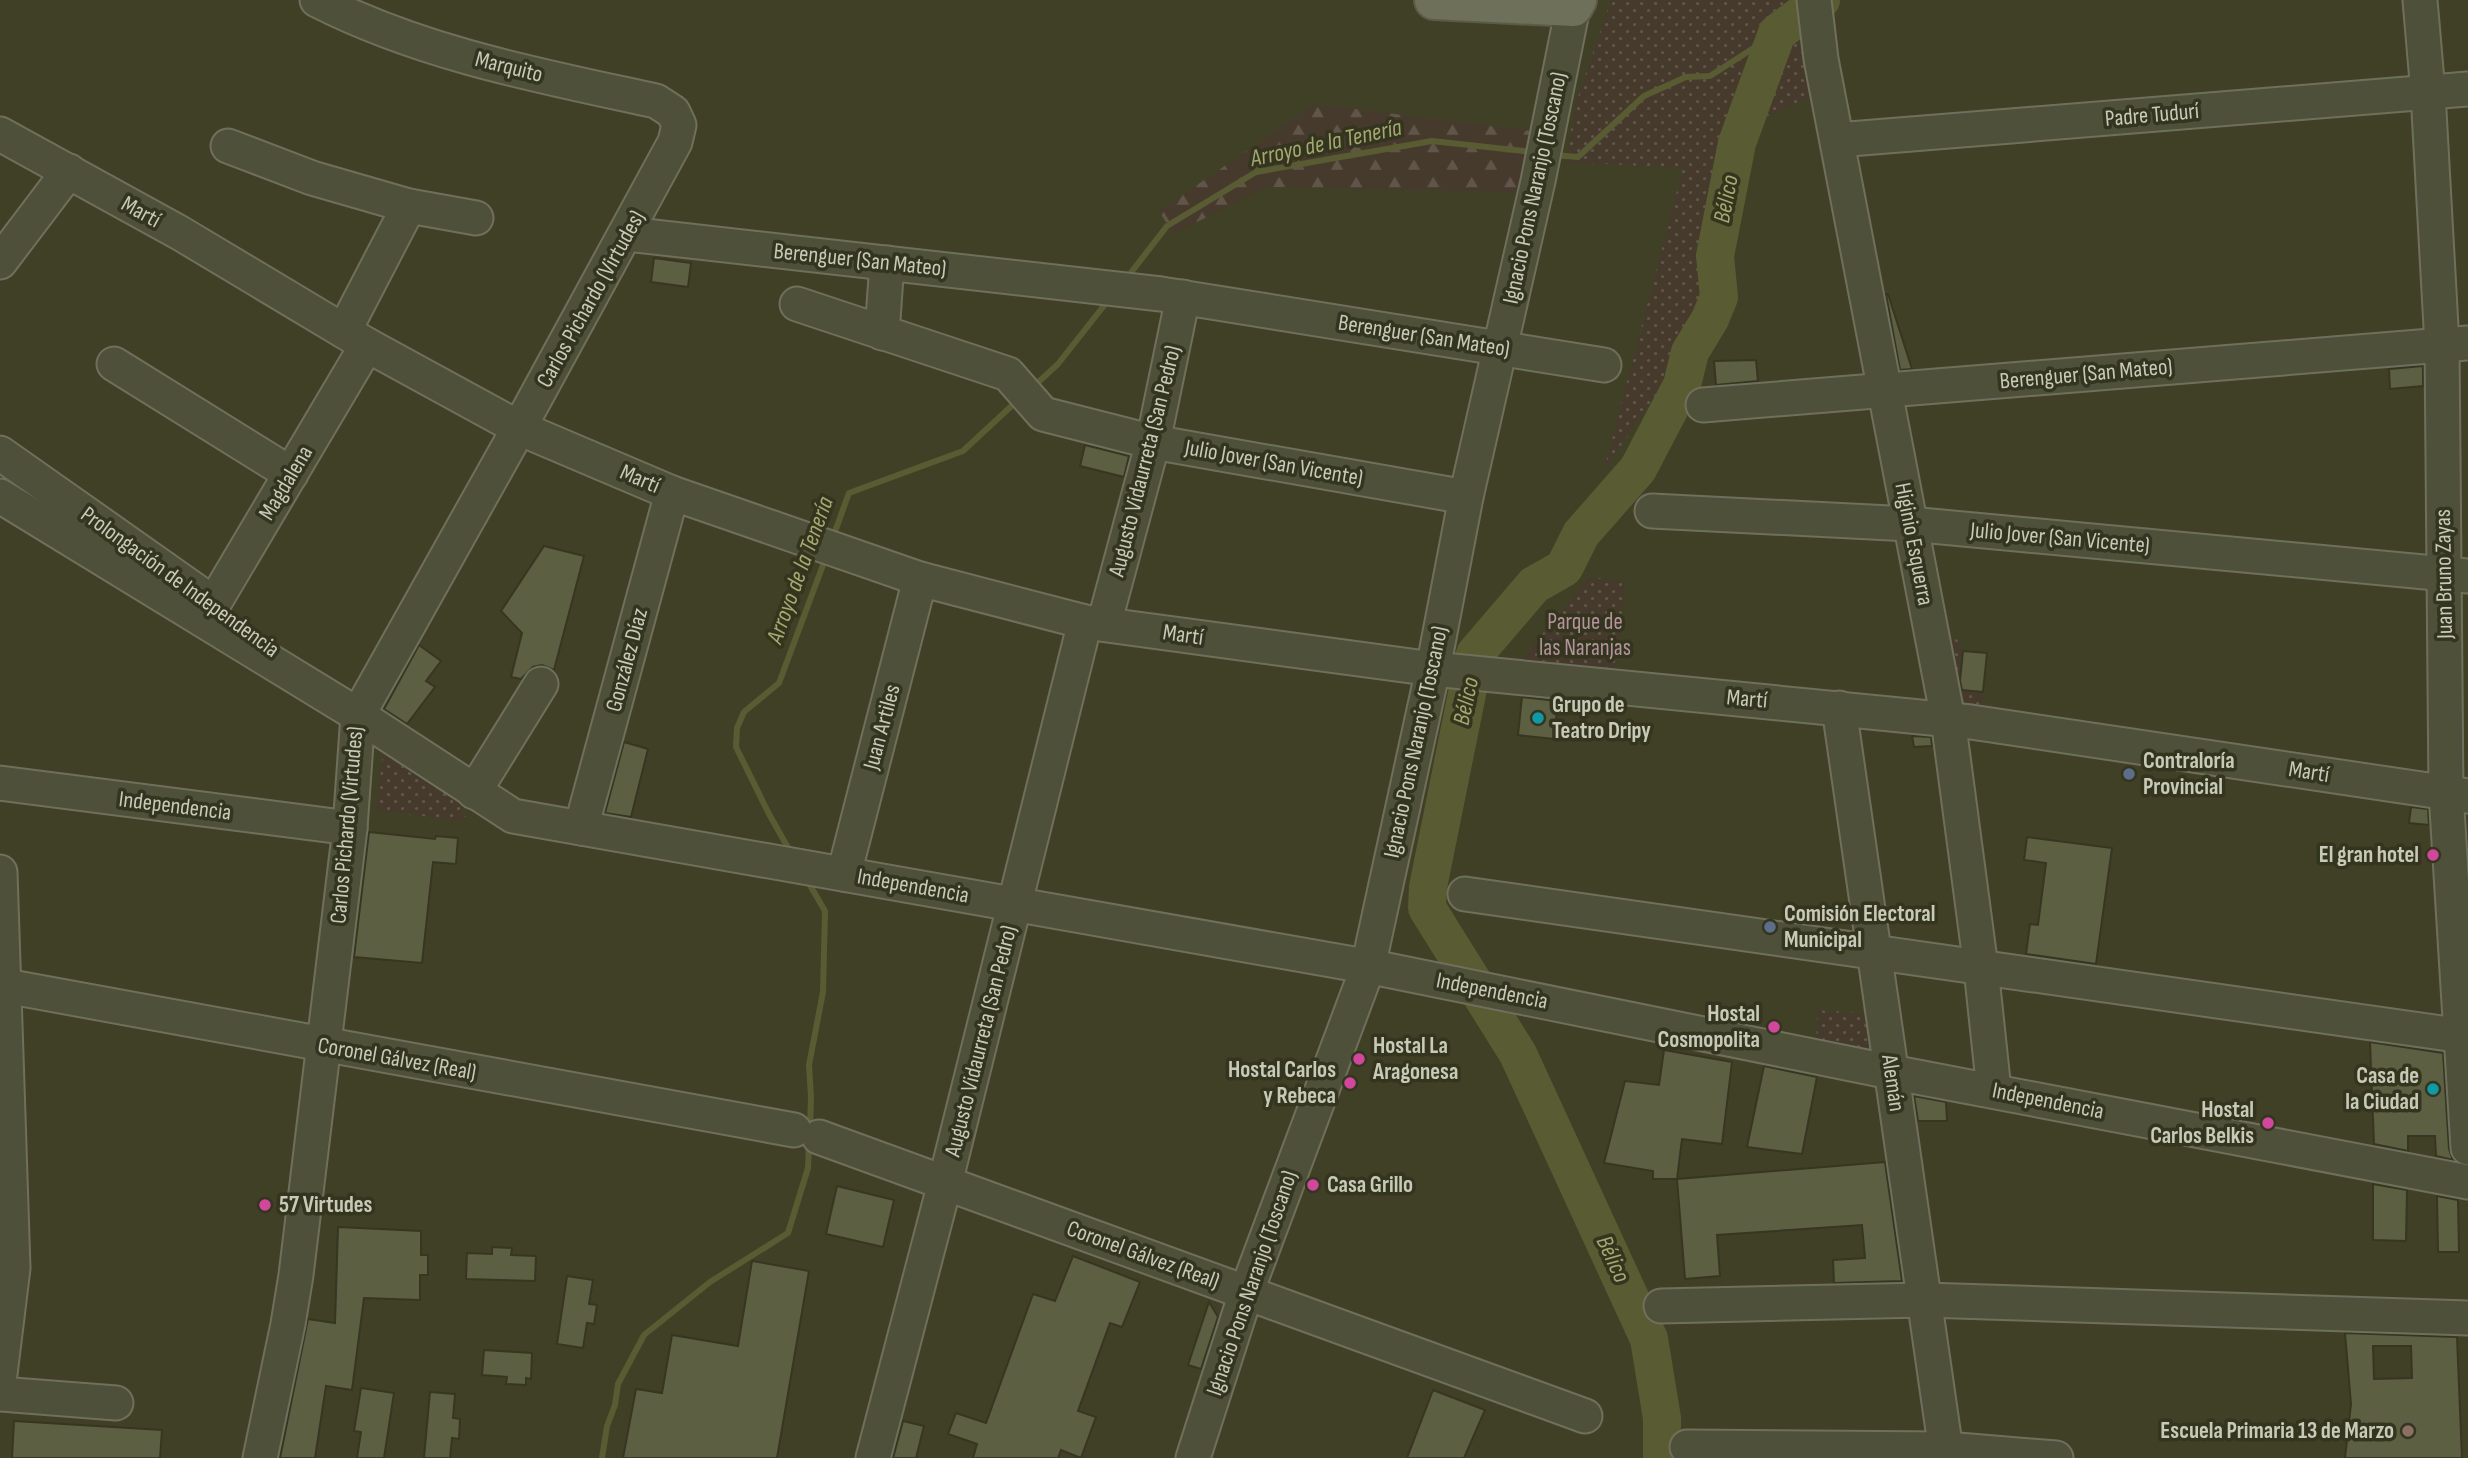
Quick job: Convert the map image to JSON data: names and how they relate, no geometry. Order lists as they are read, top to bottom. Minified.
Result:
{"streets":{"street":["Marquito","Padre Tudurí","Ignacio Pons Naranjo (Toscano)","Martí","Berenguer (San Mateo)","Carlos Pichardo (Virtudes)","Augusto Vidaurreta (San Pedro)","Julio Jover (San Vicente)","Magdalena","Higinio Esquerra","Juan Bruno Zayas","Prolongación de Independencia","González Díaz","Juan Artiles","Independencia","Coronel Gálvez (Real)","Alemán"]},"crossings":[["Marquito","Carlos Pichardo (Virtudes)"],["Padre Tudurí","Higinio Esquerra"],["Padre Tudurí","Juan Bruno Zayas"],["Ignacio Pons Naranjo (Toscano)","Martí"],["Ignacio Pons Naranjo (Toscano)","Berenguer (San Mateo)"],["Ignacio Pons Naranjo (Toscano)","Julio Jover (San Vicente)"],["Ignacio Pons Naranjo (Toscano)","Independencia"],["Ignacio Pons Naranjo (Toscano)","Coronel Gálvez (Real)"],["Martí","Carlos Pichardo (Virtudes)"],["Martí","Augusto Vidaurreta (San Pedro)"],["Martí","Magdalena"],["Martí","Higinio Esquerra"],["Martí","Juan Bruno Zayas"],["Martí","González Díaz"],["Martí","Juan Artiles"],["Martí","Alemán"],["Berenguer (San Mateo)","Carlos Pichardo (Virtudes)"],["Berenguer (San Mateo)","Augusto Vidaurreta (San Pedro)"],["Berenguer (San Mateo)","Higinio Esquerra"],["Berenguer (San Mateo)","Juan Bruno Zayas"],["Carlos Pichardo (Virtudes)","Prolongación de Independencia"],["Carlos Pichardo (Virtudes)","Independencia"],["Carlos Pichardo (Virtudes)","Coronel Gálvez (Real)"],["Augusto Vidaurreta (San Pedro)","Julio Jover (San Vicente)"],["Augusto Vidaurreta (San Pedro)","Independencia"],["Augusto Vidaurreta (San Pedro)","Coronel Gálvez (Real)"],["Julio Jover (San Vicente)","Higinio Esquerra"],["Julio Jover (San Vicente)","Juan Bruno Zayas"],["Magdalena","Prolongación de Independencia"],["Higinio Esquerra","Independencia"],["Prolongación de Independencia","Independencia"],["González Díaz","Independencia"],["Juan Artiles","Independencia"],["Independencia","Alemán"]],"water":["Arroyo de la Tenería","Bélico"],"parks":["Parque de las Naranjas"],"places":["Grupo de Teatro Dripy","Contraloría Provincial","El gran hotel","Comisión Electoral Municipal","Hostal Cosmopolita","Hostal La Aragonesa","Hostal Carlos y Rebeca","Casa de la Ciudad","Hostal Carlos Belkis","Casa Grillo","57 Virtudes","Escuela Primaria 13 de Marzo"]}
